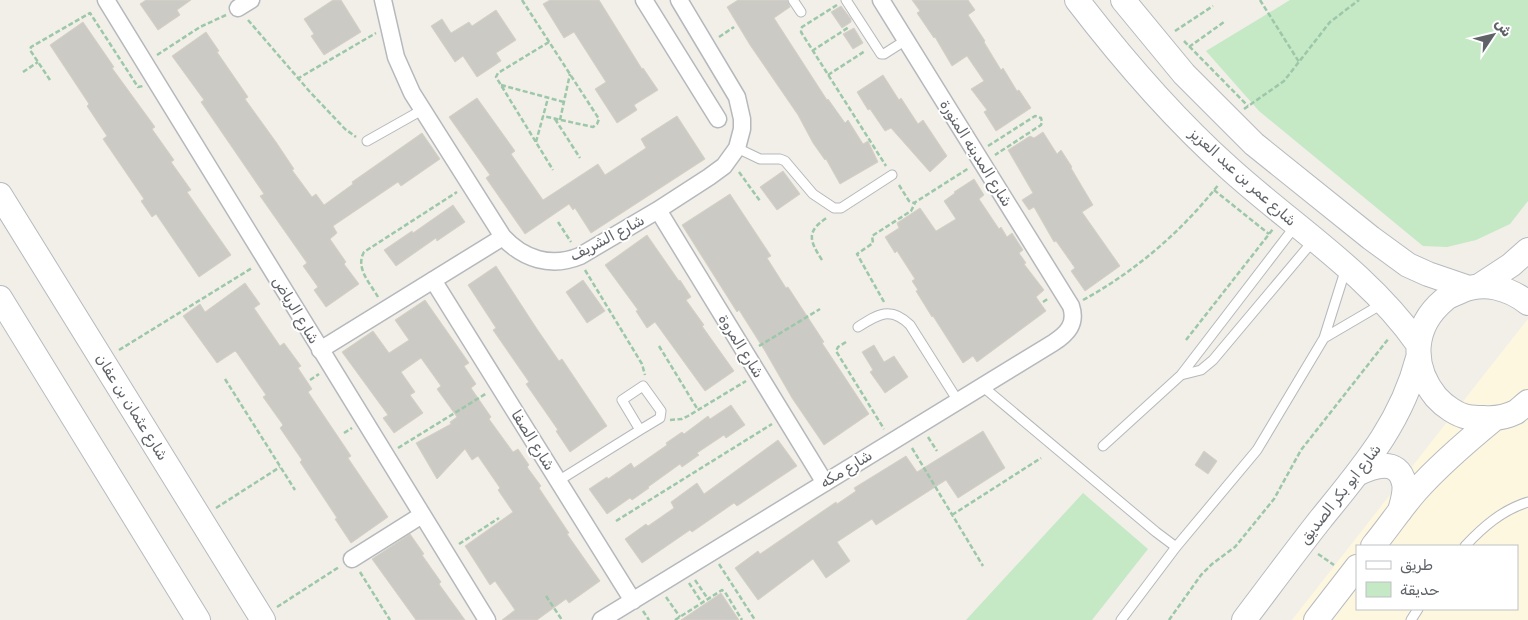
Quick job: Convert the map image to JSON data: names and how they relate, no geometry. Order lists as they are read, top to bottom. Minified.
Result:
{"streets":{"main road":["شارع عمر بن عبد العزيز","شارع عثمان بن عفان","شارع ابو بكر الصديق"],"street":["شارع المدينه المنورة","شارع الشريف","شارع الرياض","شارع المروة","شارع الصفا","شارع مكه"]},"crossings":[["شارع المدينه المنورة","شارع مكه"],["شارع عمر بن عبد العزيز","شارع ابو بكر الصديق"],["شارع الشريف","شارع المروة"],["شارع المروة","شارع مكه"],["شارع الصفا","شارع مكه"]],"legend":["طريق","حديقة"],"north":"top right"}
